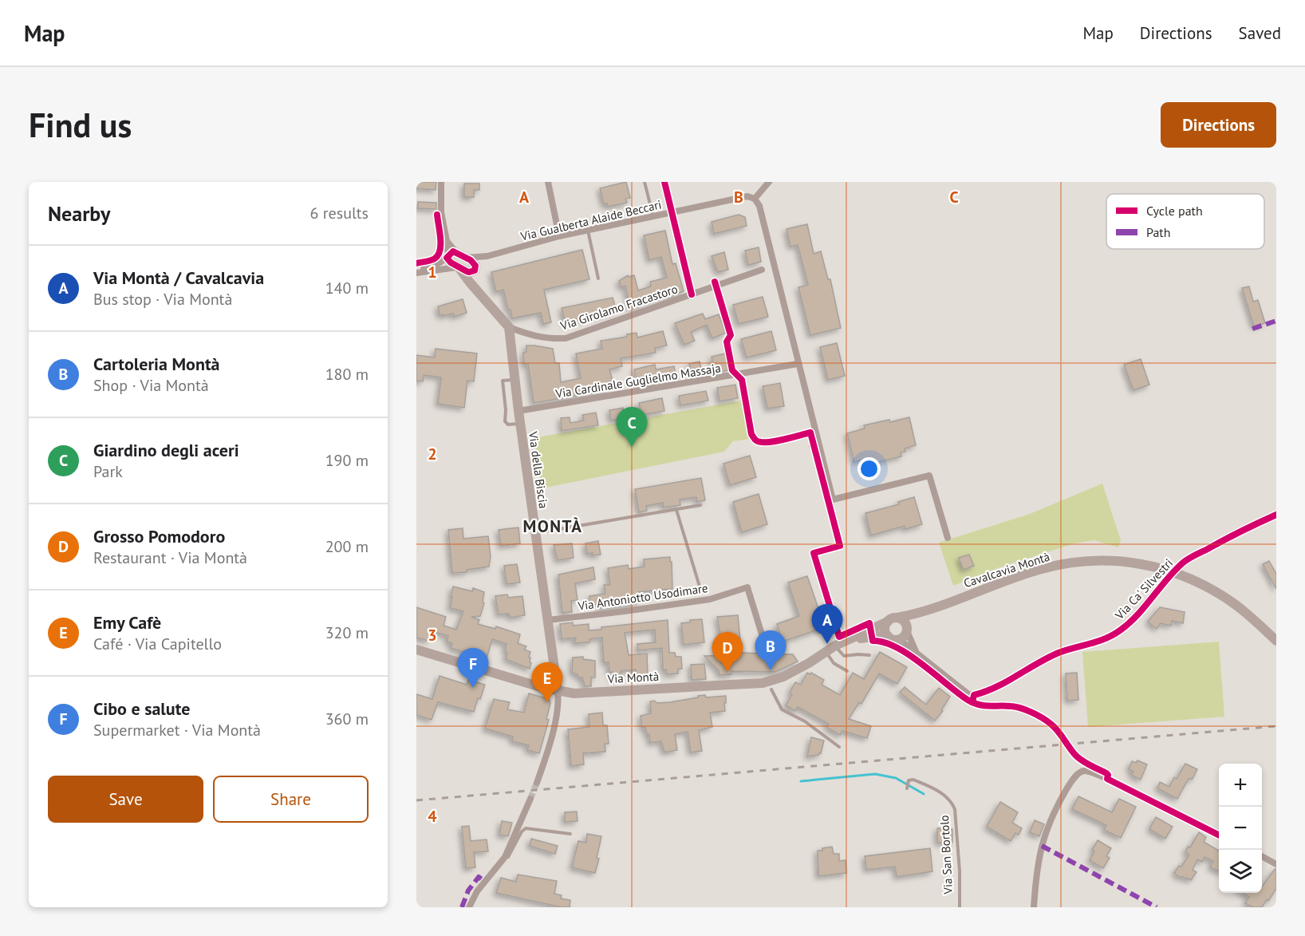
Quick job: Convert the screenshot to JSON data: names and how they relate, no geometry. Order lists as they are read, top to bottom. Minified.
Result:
{"streets":{"main road":["Via della Biscia","Cavalcavia Montà","Via Montà"],"street":["Via Gualberta Alaide Beccari","Via Girolamo Fracastoro","Via Cardinale Guglielmo Massaja","Via Ca' Silvestri","Via Antoniotto Usodimare"],"lane":["Via San Bortolo"]},"crossings":[["Via Girolamo Fracastoro","Via della Biscia"],["Via Cardinale Guglielmo Massaja","Via della Biscia"],["Via della Biscia","Via Antoniotto Usodimare"],["Via della Biscia","Via Montà"],["Cavalcavia Montà","Via Montà"]],"districts":["MONTÀ"],"legend":["Cycle path","Path"],"page":{"header":"Map","nav":["Map","Directions","Saved"],"buttons":["Directions",["Save","Share"]],"title":"Find us","heading":["Nearby","6 results"],"list":[{"mark":"A","name":"Via Montà / Cavalcavia","note":"Bus stop · Via Montà","value":"140 m"},{"mark":"B","name":"Cartoleria Montà","note":"Shop · Via Montà","value":"180 m"},{"mark":"C","name":"Giardino degli aceri","note":"Park","value":"190 m"},{"mark":"D","name":"Grosso Pomodoro","note":"Restaurant · Via Montà","value":"200 m"},{"mark":"E","name":"Emy Cafè","note":"Café · Via Capitello","value":"320 m"},{"mark":"F","name":"Cibo e salute","note":"Supermarket · Via Montà","value":"360 m"}],"pins":["C","A","B","D","F","E"],"map_buttons":["+","−"]},"grid":{"columns":["A","B","C"],"rows":["1","2","3","4"]}}
